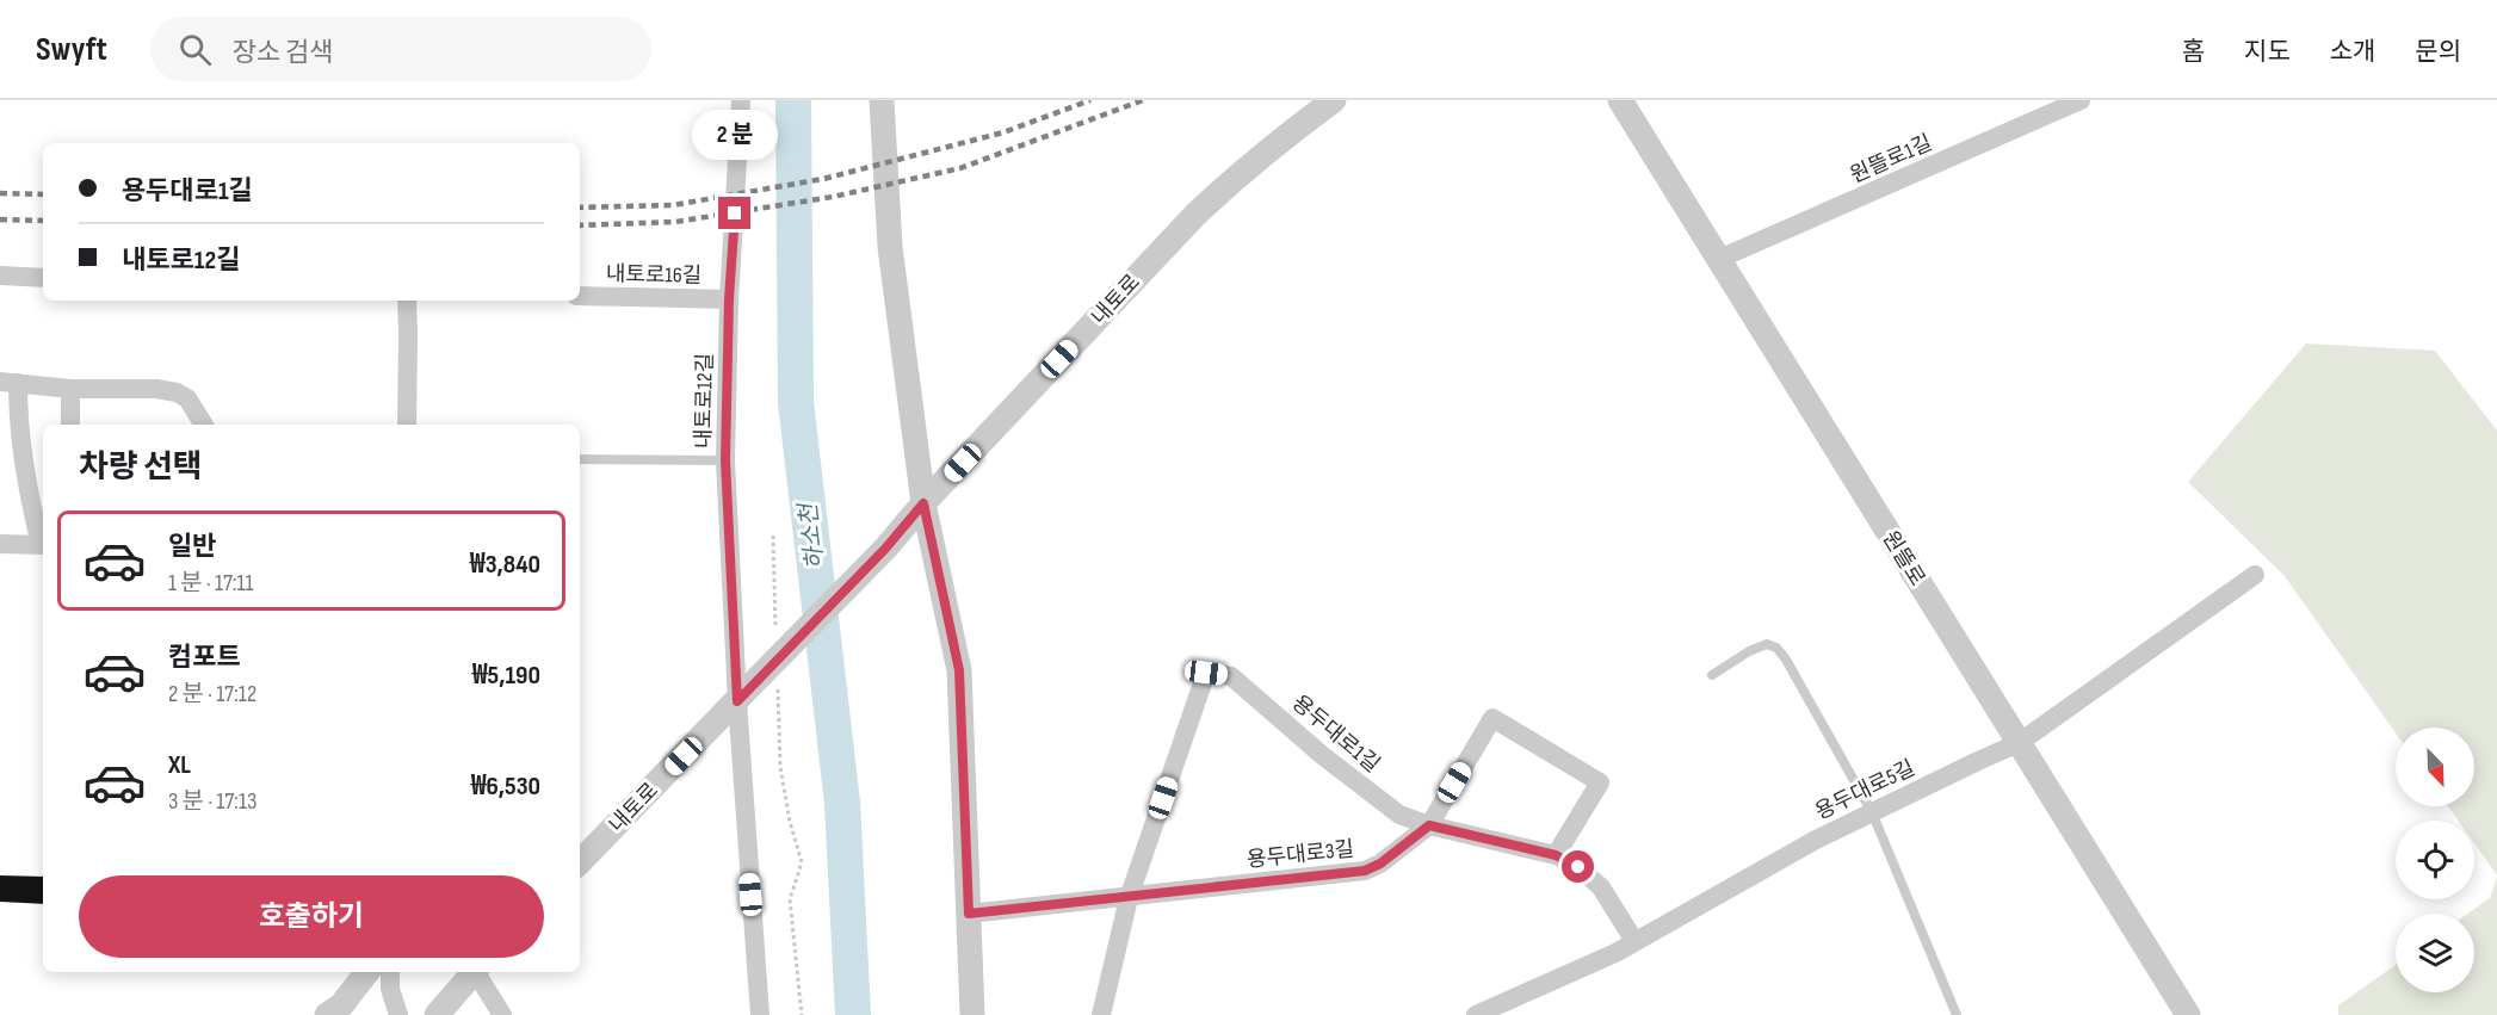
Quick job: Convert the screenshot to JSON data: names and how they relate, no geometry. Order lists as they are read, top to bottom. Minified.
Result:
{"streets":{"street":["원뜰로1길","내토로16길","내토로","내토로12길","원뜰로","용두대로1길","용두대로5길","용두대로3길"]},"crossings":[["원뜰로1길","원뜰로"],["내토로16길","내토로12길"],["내토로","내토로12길"],["원뜰로","용두대로5길"],["용두대로1길","용두대로5길"],["용두대로1길","용두대로3길"]],"water":["하소천"],"north":"bottom right","page":{"header":"Swyft","search":"장소 검색","nav":["홈","지도","소개","문의"],"bubble":"2 분","banner":["용두대로1길","내토로12길"],"heading":"차량 선택","list":[{"name":"일반","note":"1 분 · 17:11","value":"₩3,840"},{"name":"컴포트","note":"2 분 · 17:12","value":"₩5,190"},{"name":"XL","note":"3 분 · 17:13","value":"₩6,530"}],"buttons":"호출하기"}}
